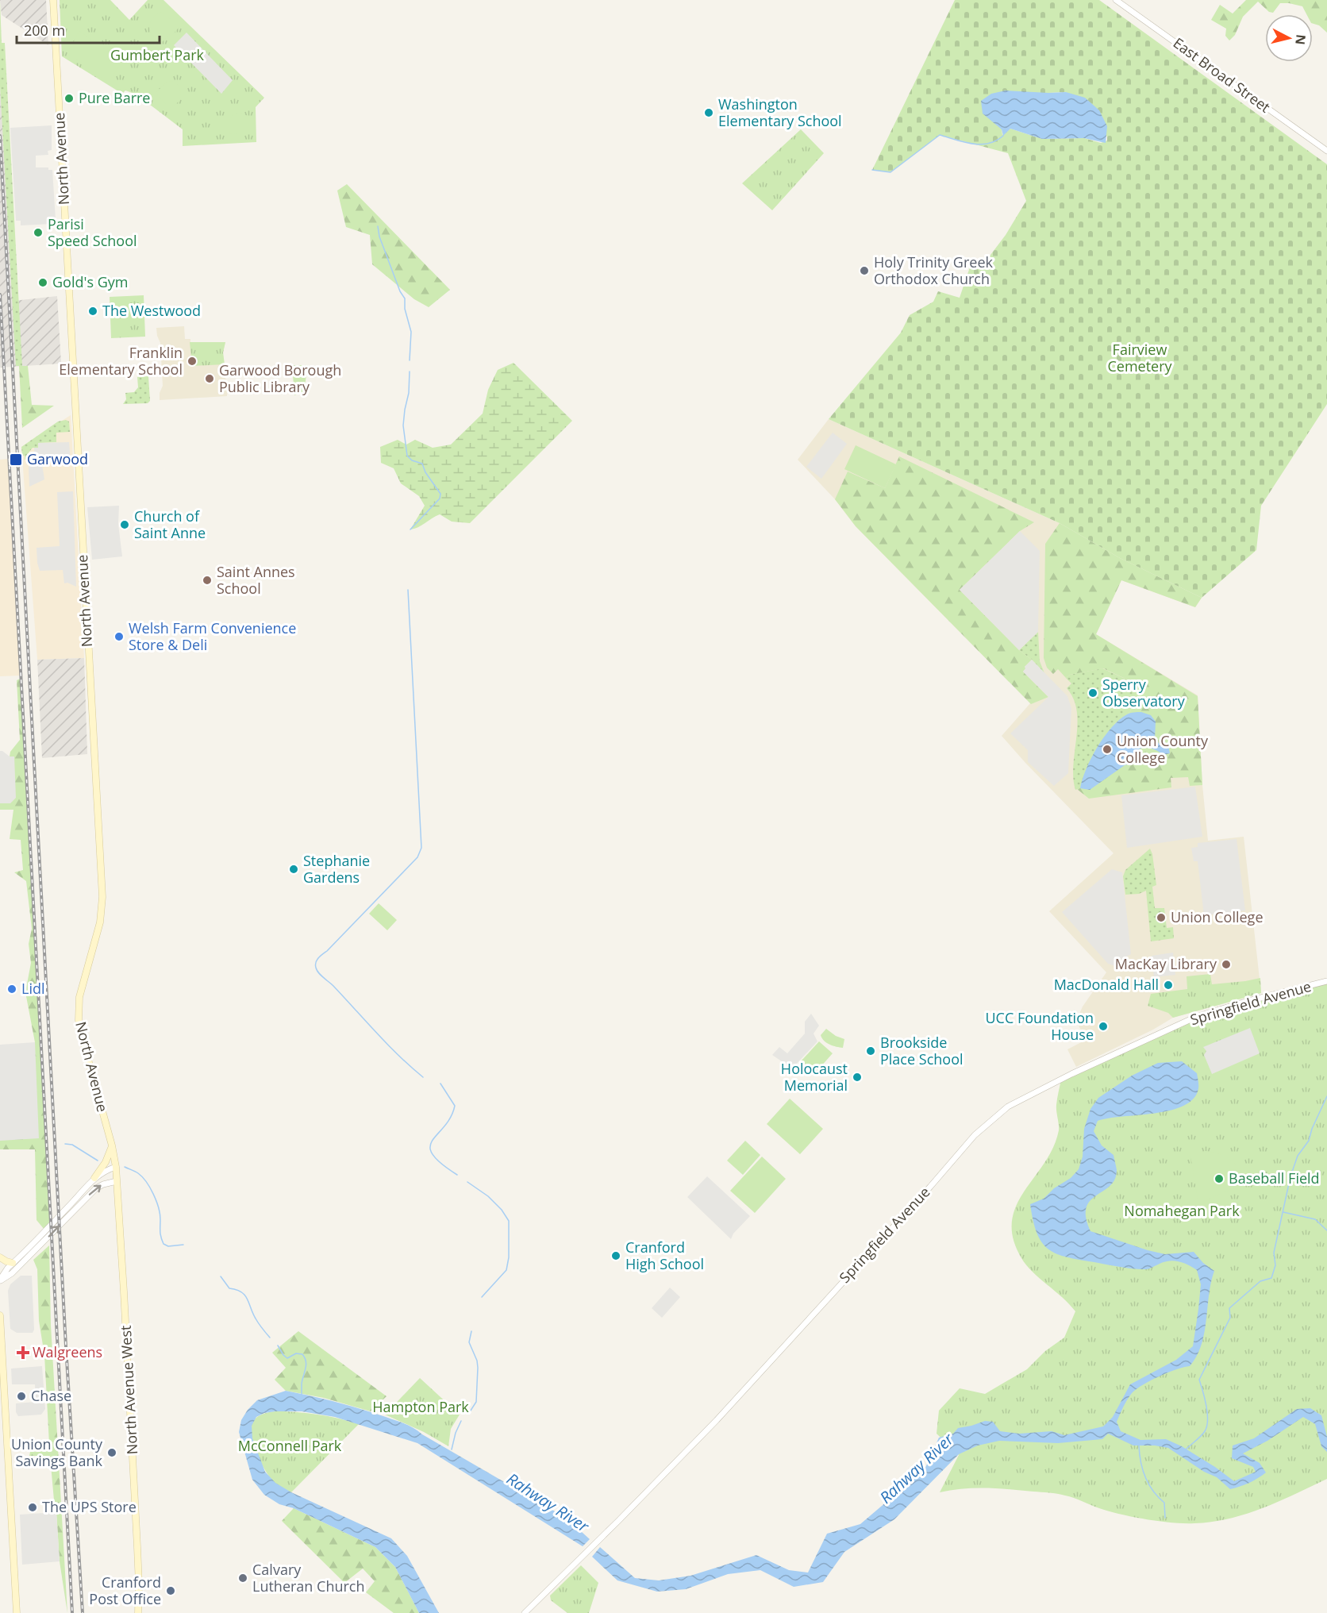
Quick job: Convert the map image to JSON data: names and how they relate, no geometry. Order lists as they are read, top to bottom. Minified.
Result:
{"streets":{"main road":["North Avenue","North Avenue West"],"street":["East Broad Street","Springfield Avenue"]},"crossings":[["North Avenue","North Avenue West"]],"water":["Rahway River"],"parks":["Gumbert Park","Fairview Cemetery","Nomahegan Park","Hampton Park","McConnell Park"],"places":{"other":["Pure Barre","Washington Elementary School","Parisi Speed School","Holy Trinity Greek Orthodox Church","Gold's Gym","The Westwood","Franklin Elementary School","Garwood Borough Public Library","Church of Saint Anne","Saint Annes School","Welsh Farm Convenience Store & Deli","Sperry Observatory","Union County College","Stephanie Gardens","Union College","MacKay Library","MacDonald Hall","Lidl","UCC Foundation House","Brookside Place School","Holocaust Memorial","Baseball Field","Cranford High School","Chase","Union County Savings Bank","The UPS Store","Calvary Lutheran Church","Cranford Post Office"],"transit":["Garwood"],"health":["Walgreens"]},"scale_bar":"200 m","north":"right"}
